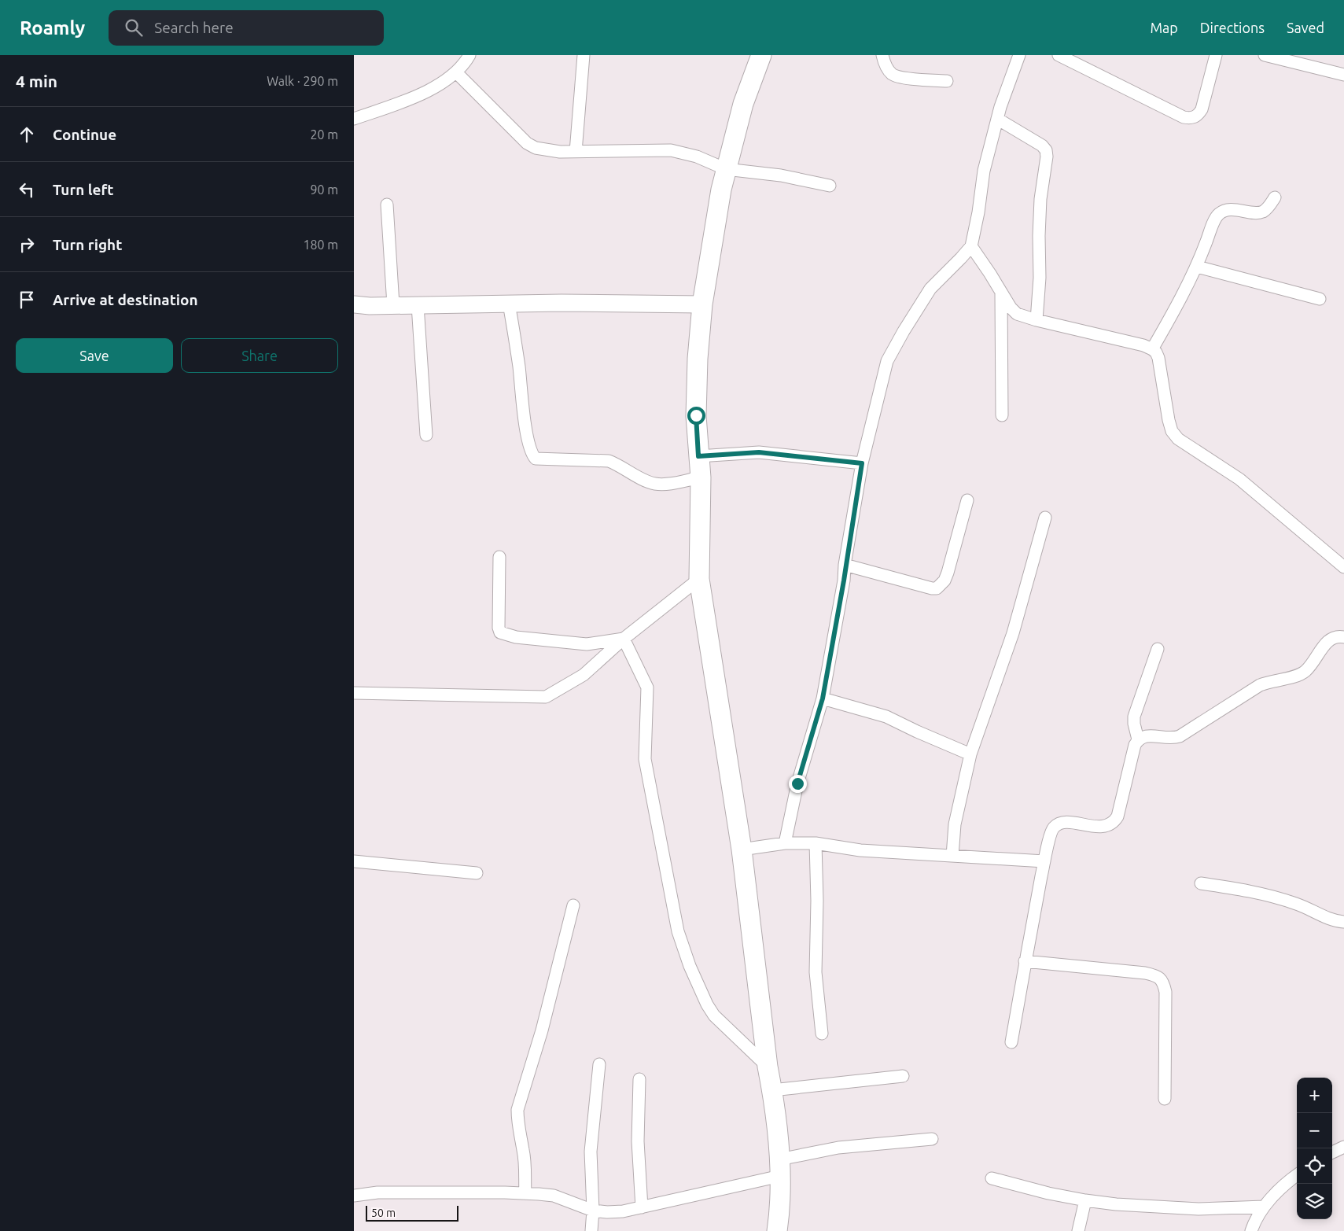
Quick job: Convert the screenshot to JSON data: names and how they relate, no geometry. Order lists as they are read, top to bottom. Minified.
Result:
{"scale_bar":"50 m","page":{"header":"Roamly","search":"Search here","nav":["Map","Directions","Saved"],"heading":["4 min","Walk · 290 m"],"list":[["Continue","20 m"],["Turn left","90 m"],["Turn right","180 m"],"Arrive at destination"],"buttons":["Save","Share"],"map_buttons":["+","−"],"scale":"50 m"}}
